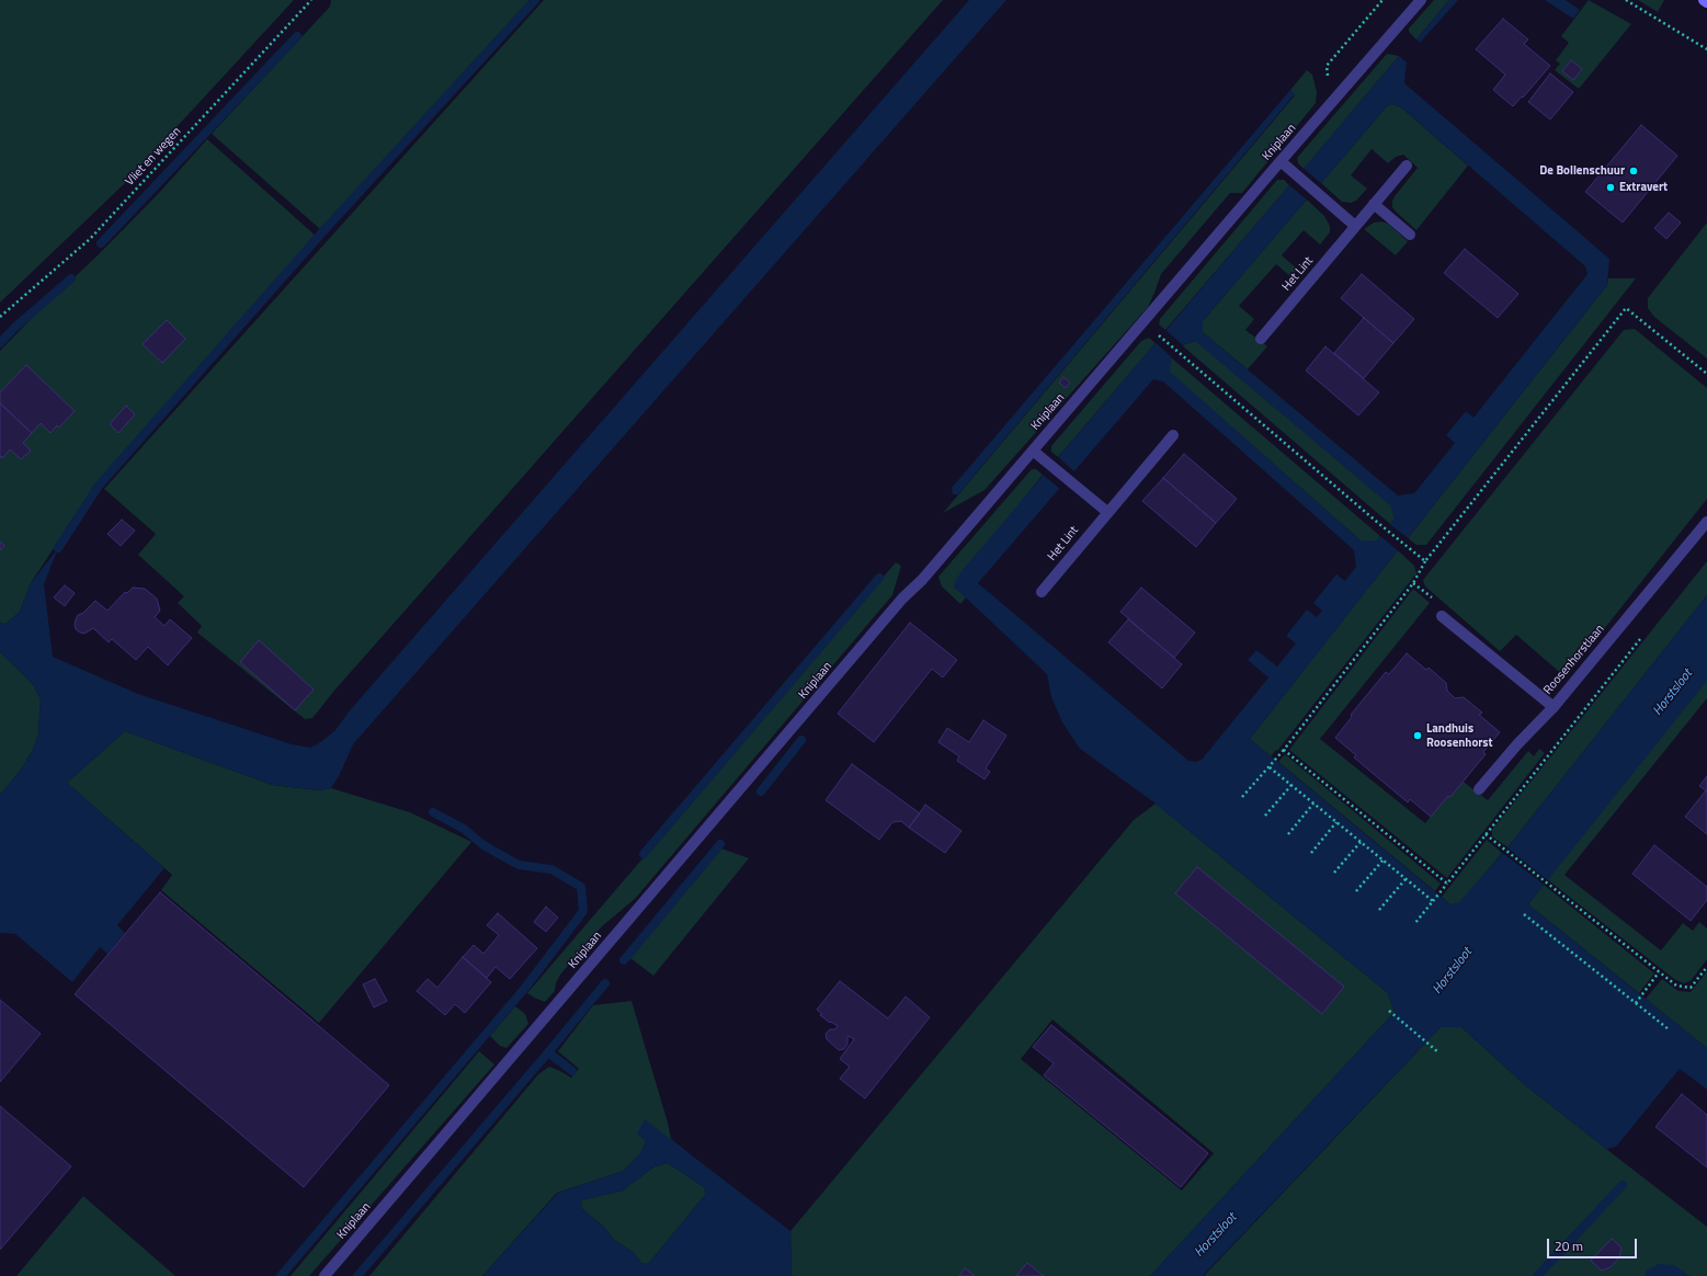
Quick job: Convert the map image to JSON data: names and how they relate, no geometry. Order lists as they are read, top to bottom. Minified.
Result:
{"streets":{"street":["Kniplaan","Het Lint","Roosenhorstlaan"],"path":["Vliet en wegen"]},"water":["Horstsloot"],"places":["De Bollenschuur","Extravert","Landhuis Roosenhorst"],"scale_bar":"20 m"}
